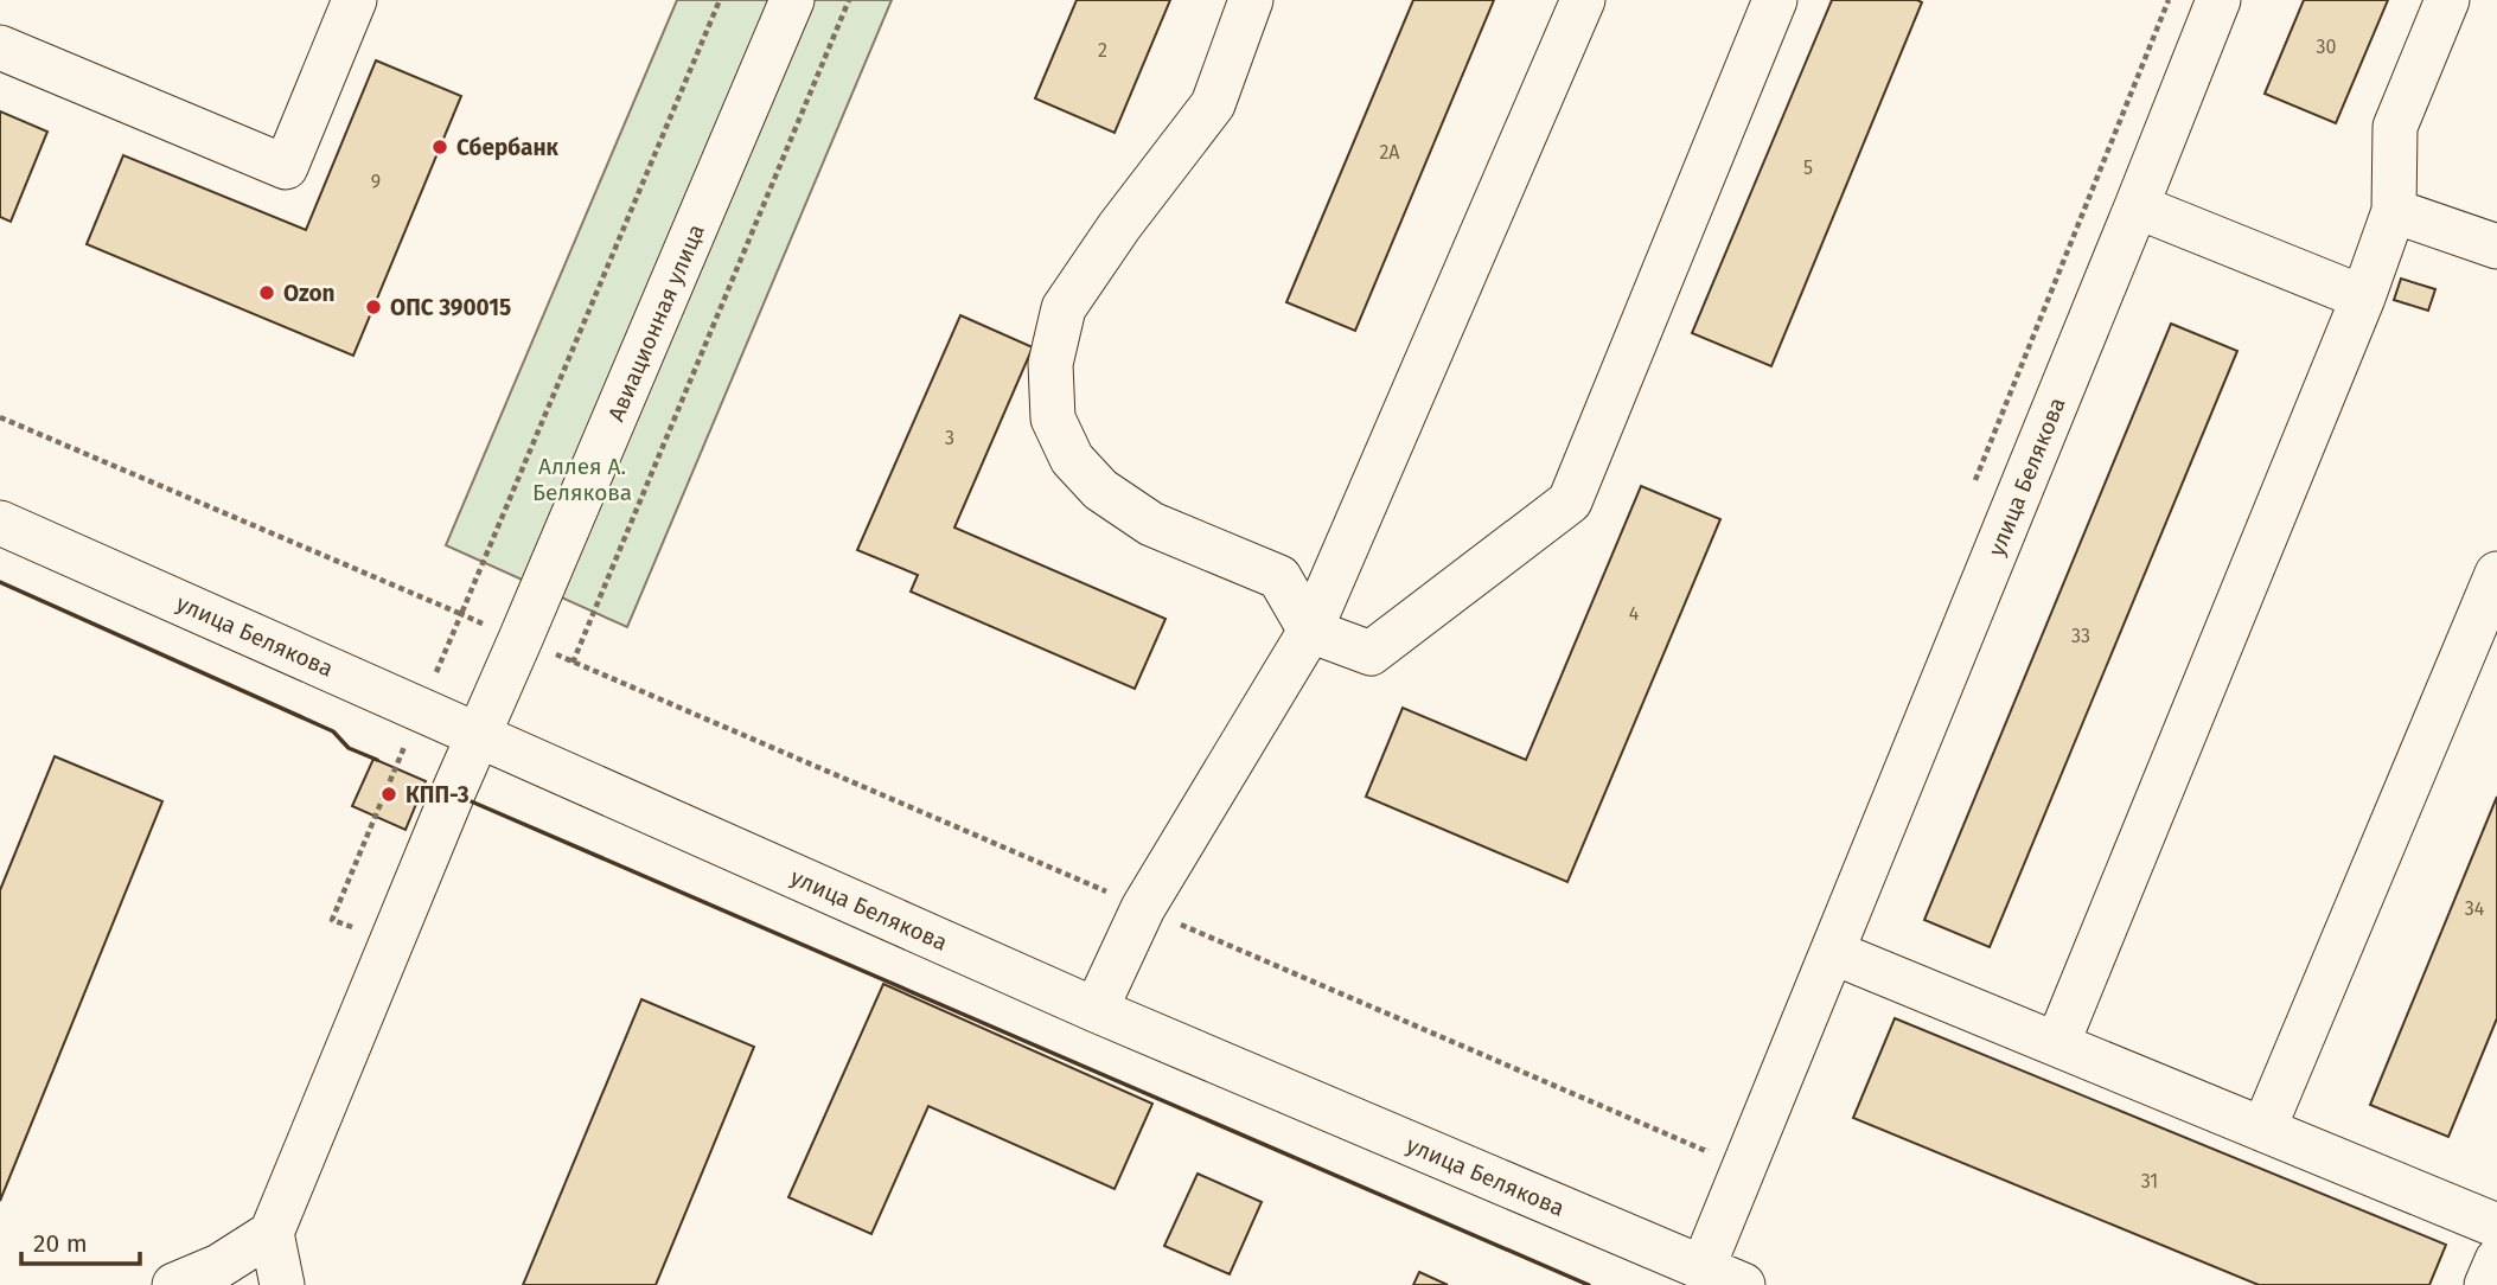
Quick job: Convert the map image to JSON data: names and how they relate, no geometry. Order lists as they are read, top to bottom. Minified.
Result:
{"streets":{"street":["Авиационная улица","улица Белякова"]},"crossings":[["Авиационная улица","улица Белякова"]],"parks":["Аллея А. Белякова"],"places":["Сбербанк","Ozon","ОПС 390015","КПП-3"],"house_numbers":["30","2","2А","5","9","3","4","33","34","31"],"scale_bar":"20 m"}
